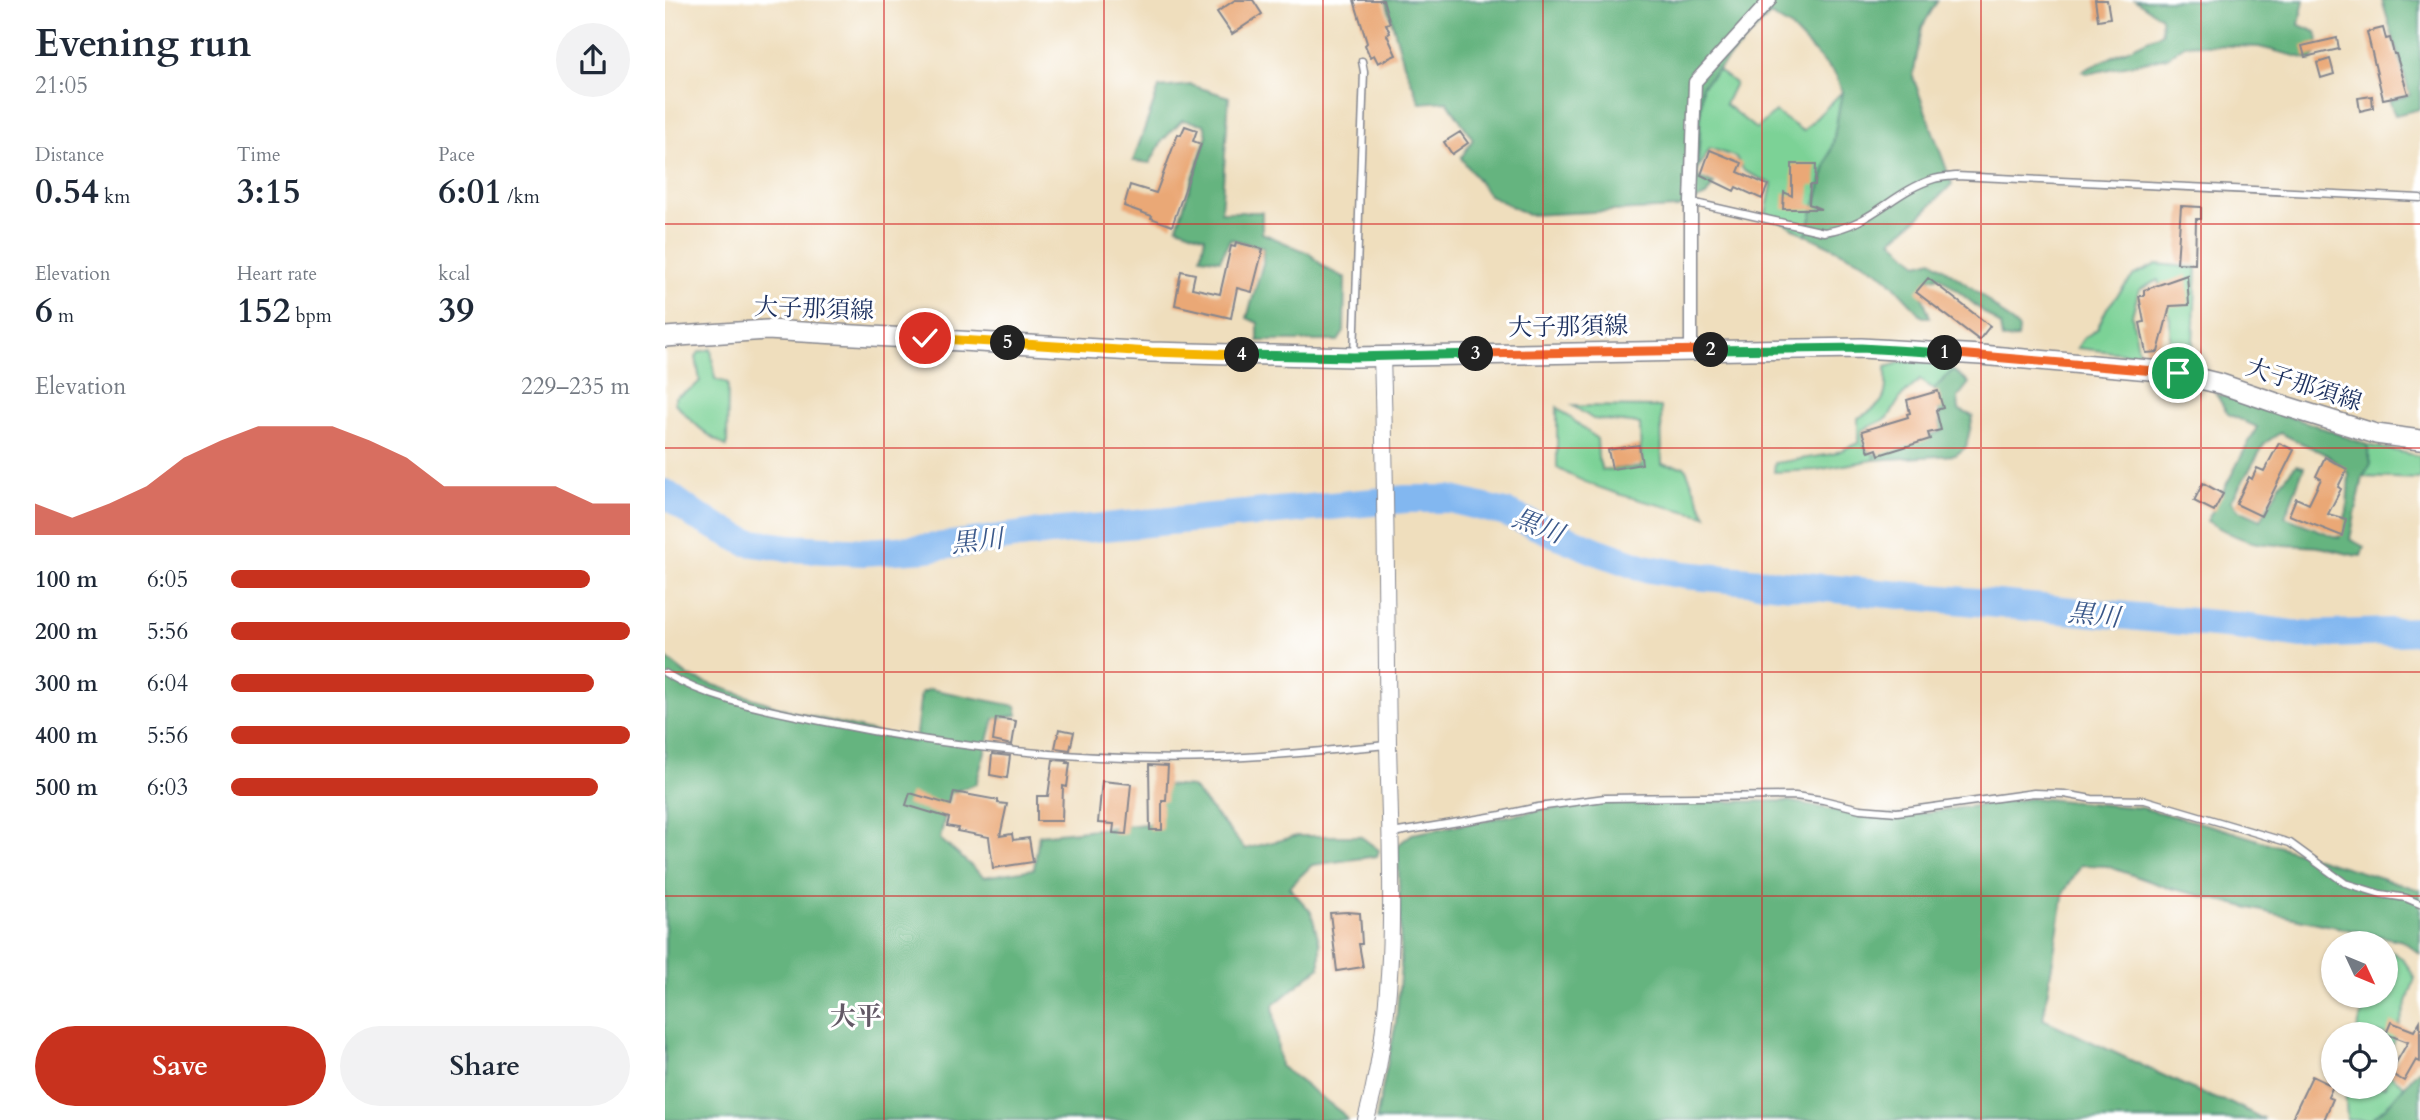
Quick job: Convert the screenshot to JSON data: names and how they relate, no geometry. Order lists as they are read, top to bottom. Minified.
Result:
{"streets":{"main road":["大子那須線"]},"districts":["大平"],"water":["黒川"],"north":"bottom right","page":{"heading":["Evening run","21:05"],"stats":[["Distance","0.54 km"],["Time","3:15"],["Pace","6:01 /km"],["Elevation","6 m"],["Heart rate","152 bpm"],["kcal","39"]],"pins":["5","2","1","3","4"],"chart":["Elevation","229–235 m"],"list":[{"name":"100 m","note":"6:05"},{"name":"200 m","note":"5:56"},{"name":"300 m","note":"6:04"},{"name":"400 m","note":"5:56"},{"name":"500 m","note":"6:03"}],"buttons":["Save","Share"]}}
